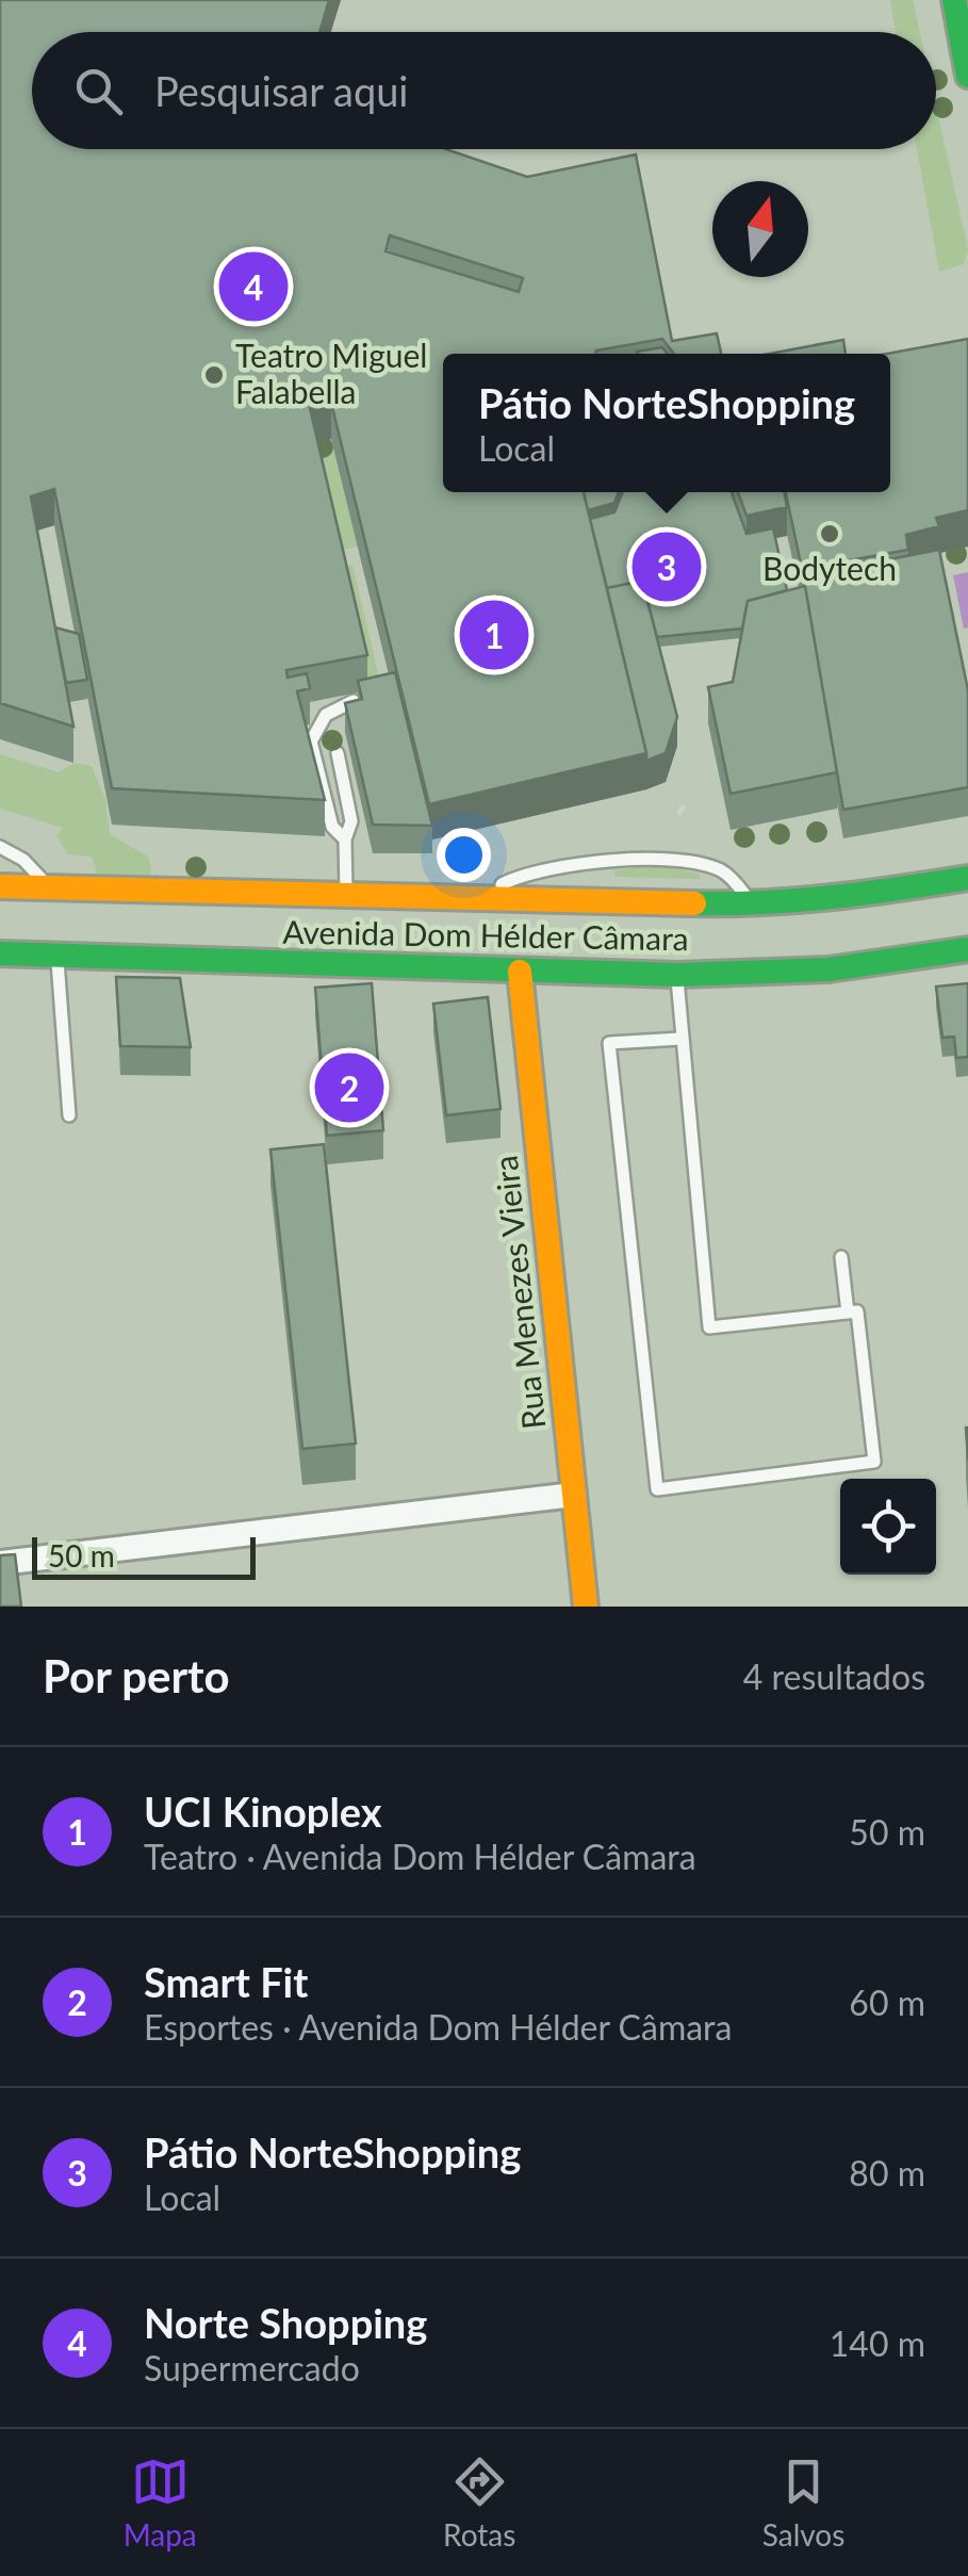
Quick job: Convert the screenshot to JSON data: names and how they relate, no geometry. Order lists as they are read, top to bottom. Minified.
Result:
{"streets":{"main road":["Avenida Dom Hélder Câmara","Rua Menezes Vieira"]},"crossings":[["Avenida Dom Hélder Câmara","Rua Menezes Vieira"]],"places":["Teatro Miguel Falabella","Bodytech"],"scale_bar":"50 m","north":"top","page":{"search":"Pesquisar aqui","pins":["4","3","1","2"],"popup":["Pátio NorteShopping","Local"],"scale":"50 m","heading":["Por perto","4 resultados"],"list":[{"mark":"1","name":"UCI Kinoplex","note":"Teatro · Avenida Dom Hélder Câmara","value":"50 m"},{"mark":"2","name":"Smart Fit","note":"Esportes · Avenida Dom Hélder Câmara","value":"60 m"},{"mark":"3","name":"Pátio NorteShopping","note":"Local","value":"80 m"},{"mark":"4","name":"Norte Shopping","note":"Supermercado","value":"140 m"}],"nav":["Mapa","Rotas","Salvos"]}}
